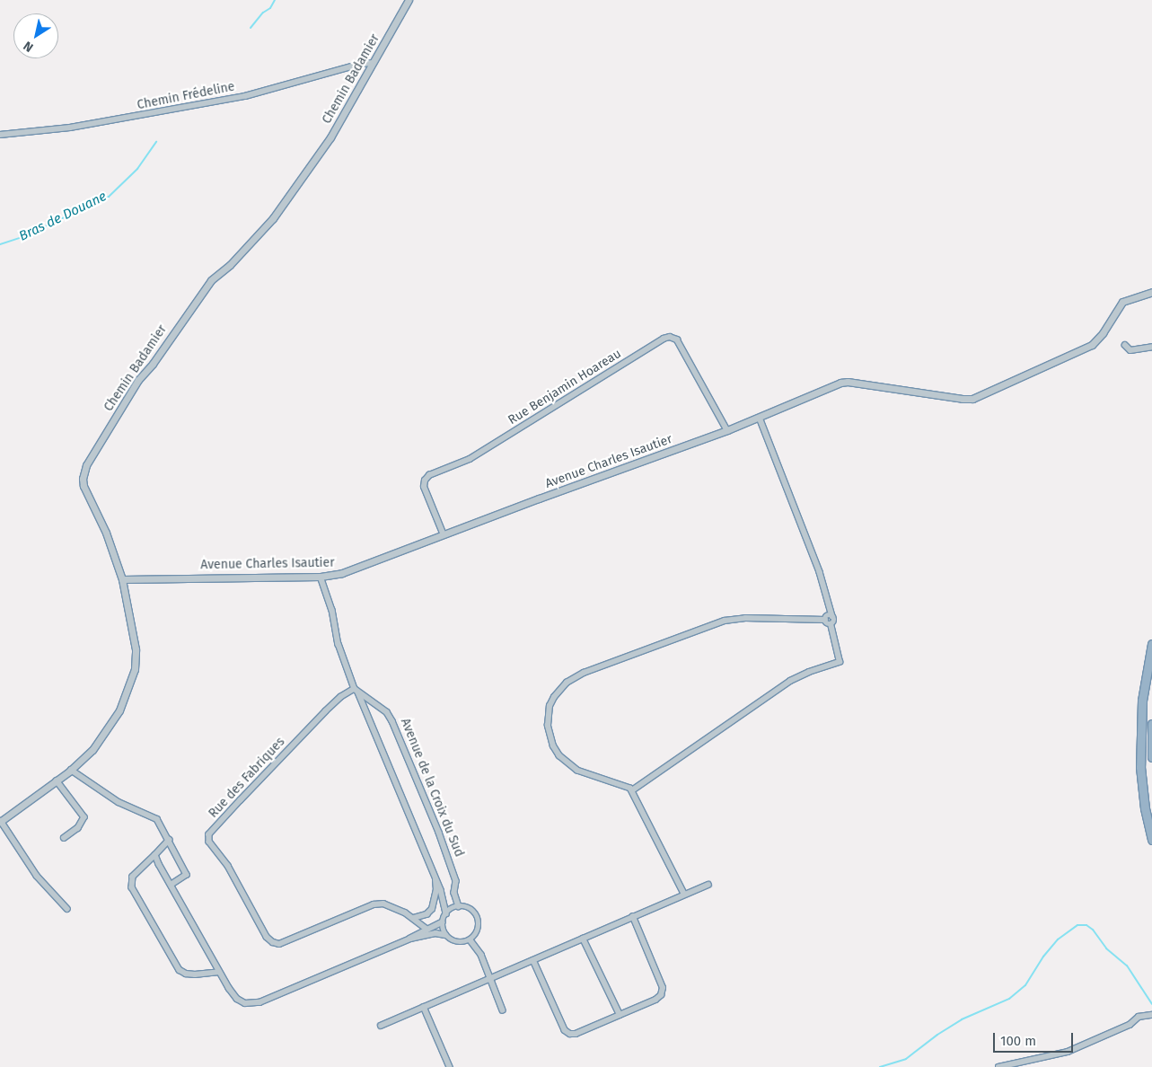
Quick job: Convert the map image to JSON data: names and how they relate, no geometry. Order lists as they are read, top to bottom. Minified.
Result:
{"streets":{"street":["Chemin Badamier","Chemin Frédeline","Rue Benjamin Hoareau","Avenue Charles Isautier","Rue des Fabriques","Avenue de la Croix du Sud"]},"crossings":[["Chemin Badamier","Chemin Frédeline"],["Chemin Badamier","Avenue Charles Isautier"],["Rue Benjamin Hoareau","Avenue Charles Isautier"],["Rue des Fabriques","Avenue de la Croix du Sud"]],"water":["Bras de Douane"],"scale_bar":"100 m","north":"bottom left"}
